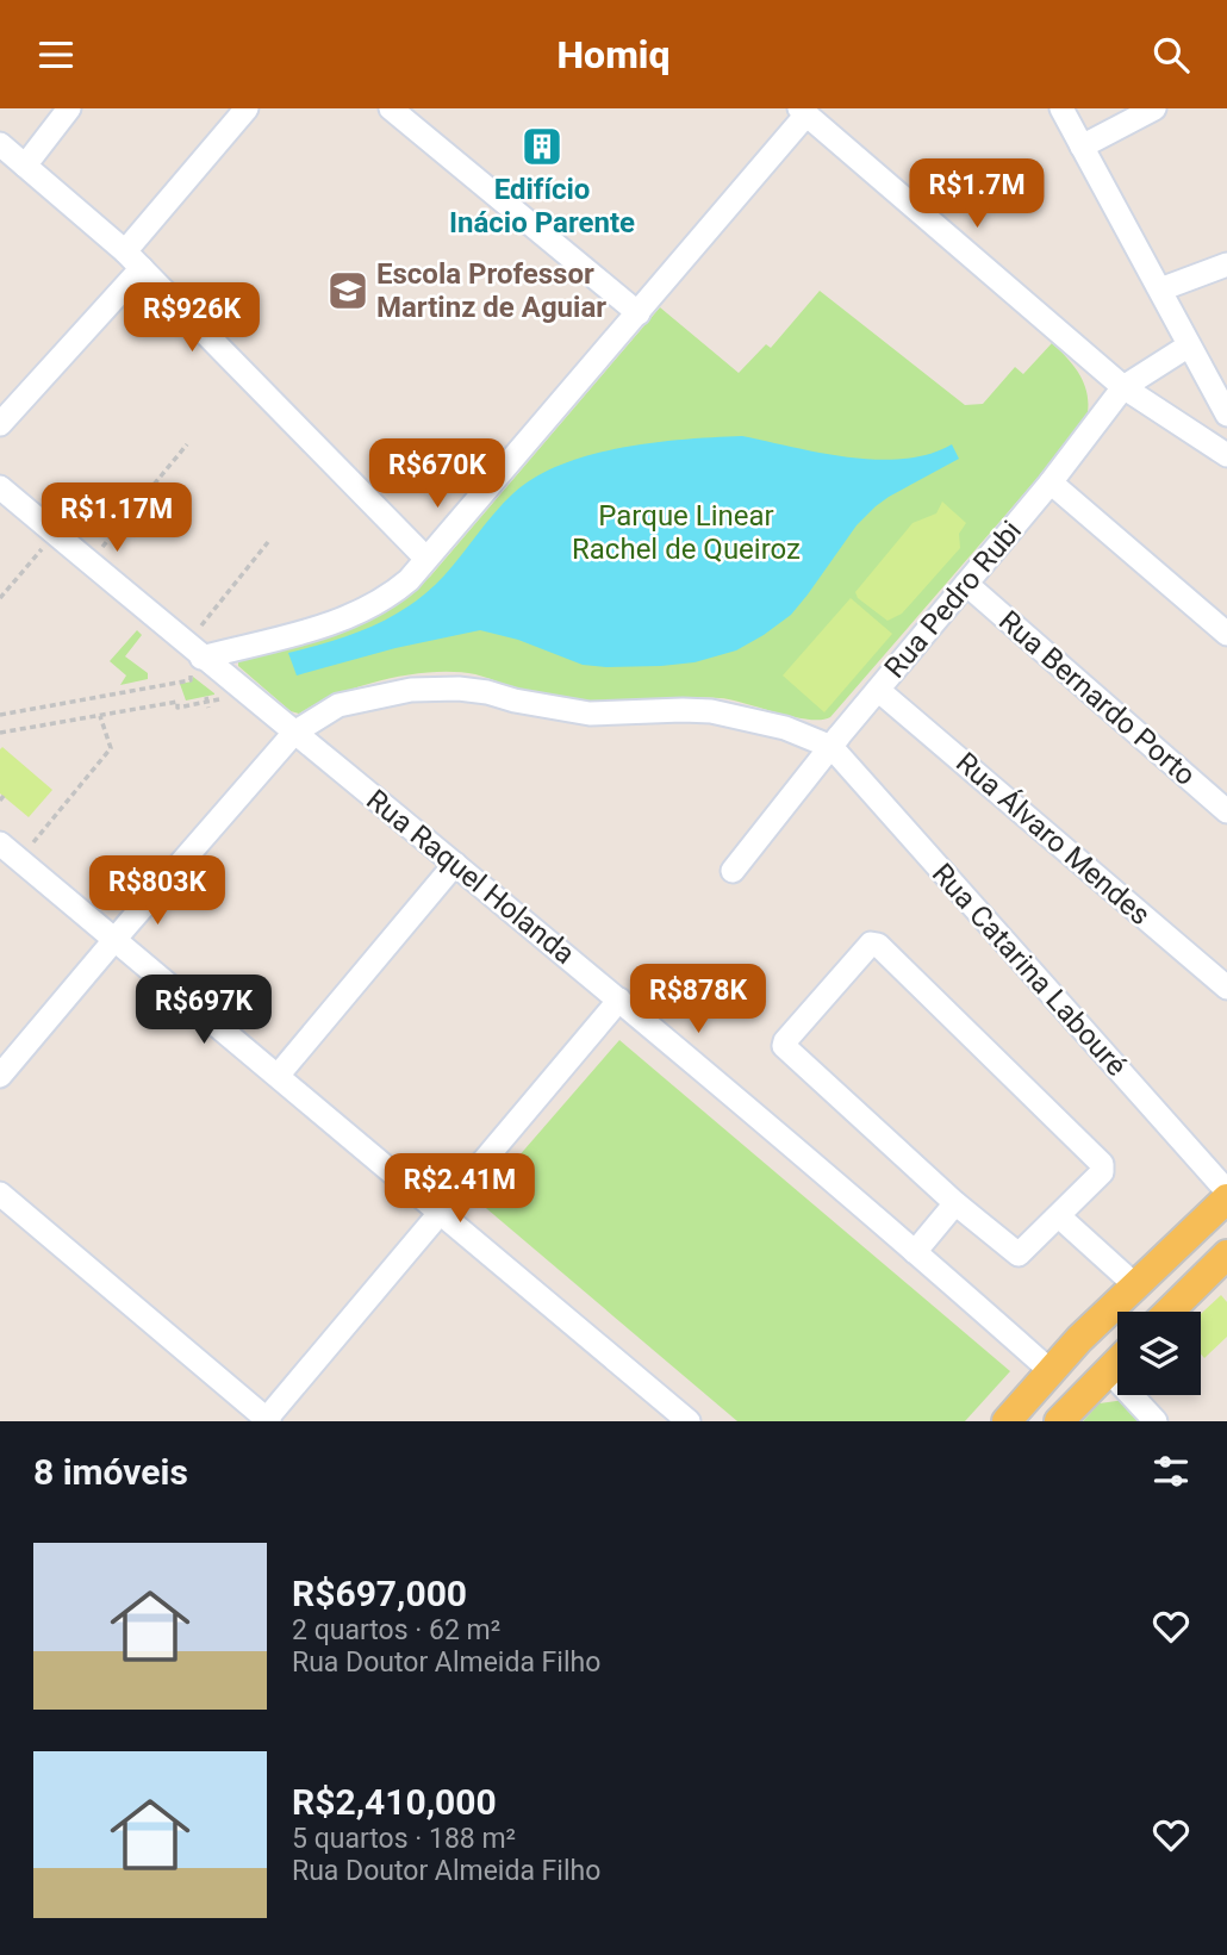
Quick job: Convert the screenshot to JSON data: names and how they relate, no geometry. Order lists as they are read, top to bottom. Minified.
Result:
{"streets":{"street":["Rua Pedro Rubi","Rua Bernardo Porto","Rua Álvaro Mendes","Rua Raquel Holanda","Rua Catarina Labouré"]},"crossings":[["Rua Pedro Rubi","Rua Bernardo Porto"],["Rua Pedro Rubi","Rua Álvaro Mendes"],["Rua Pedro Rubi","Rua Catarina Labouré"]],"parks":["Parque Linear Rachel de Queiroz"],"places":{"building":["Edifício Inácio Parente"],"school or university":["Escola Professor Martinz de Aguiar"]},"page":{"header":"Homiq","price":["R$1.7M","R$926K","R$670K","R$1.17M","R$803K","R$878K","R$697K","R$2.41M"],"heading":"8 imóveis","list":[{"name":"R$697,000","note":"2 quartos · 62 m² · Rua Doutor Almeida Filho"},{"name":"R$2,410,000","note":"5 quartos · 188 m² · Rua Doutor Almeida Filho"}]}}
